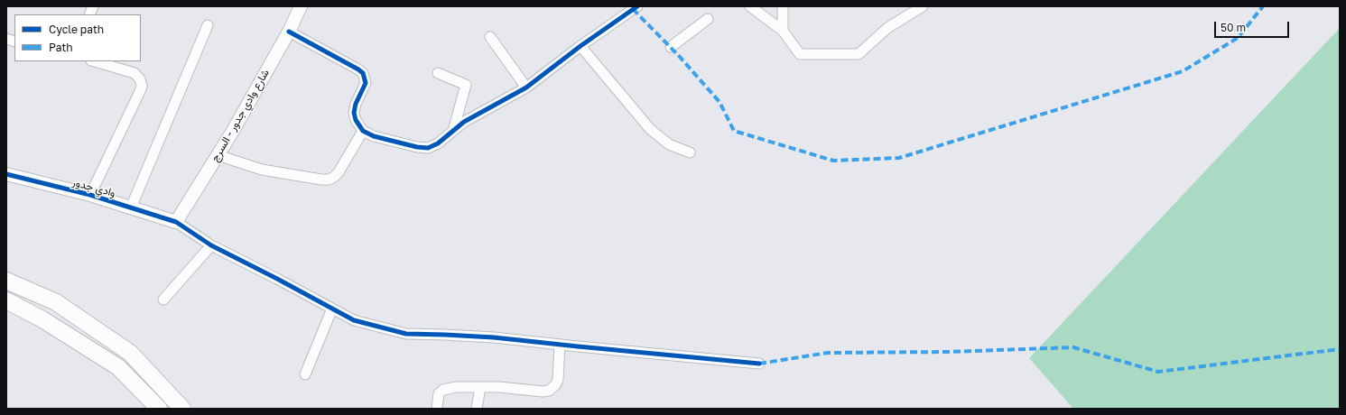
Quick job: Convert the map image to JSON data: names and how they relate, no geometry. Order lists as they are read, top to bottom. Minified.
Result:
{"streets":{"street":["شارع وادي جدور - السرج","وادي جدور"]},"crossings":[["شارع وادي جدور - السرج","وادي جدور"]],"legend":["Cycle path","Path"],"scale_bar":"50 m"}
